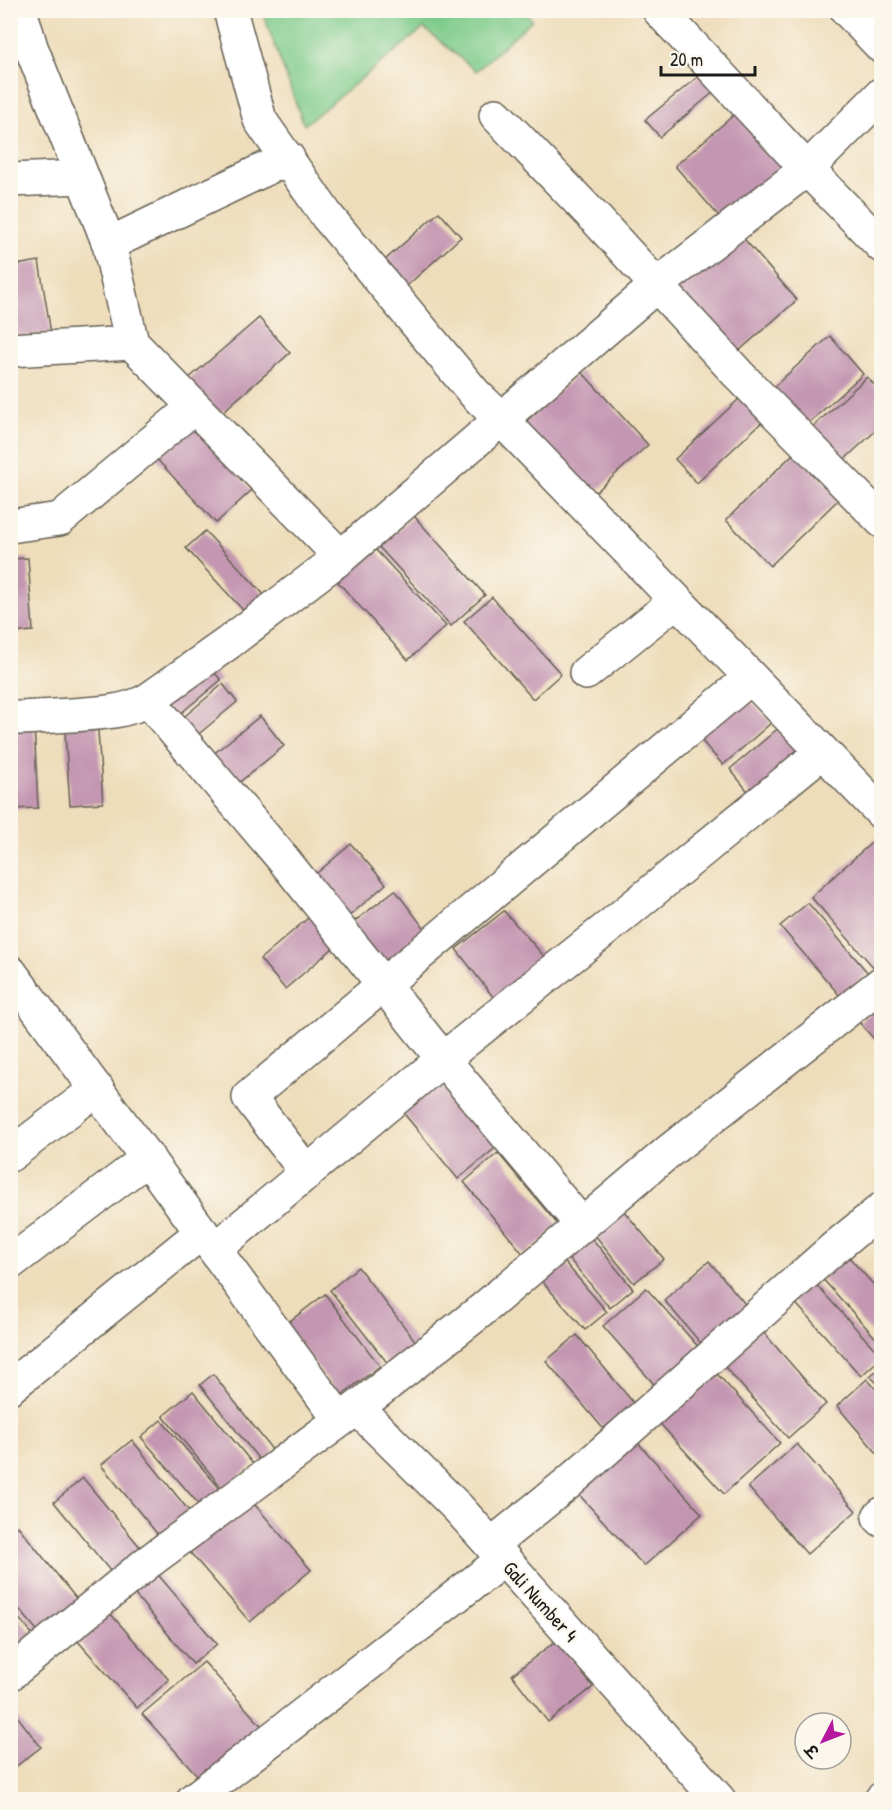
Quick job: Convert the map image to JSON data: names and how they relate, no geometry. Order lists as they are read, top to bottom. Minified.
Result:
{"streets":{"street":["Gali Number 4"]},"scale_bar":"20 m","north":"bottom left"}
